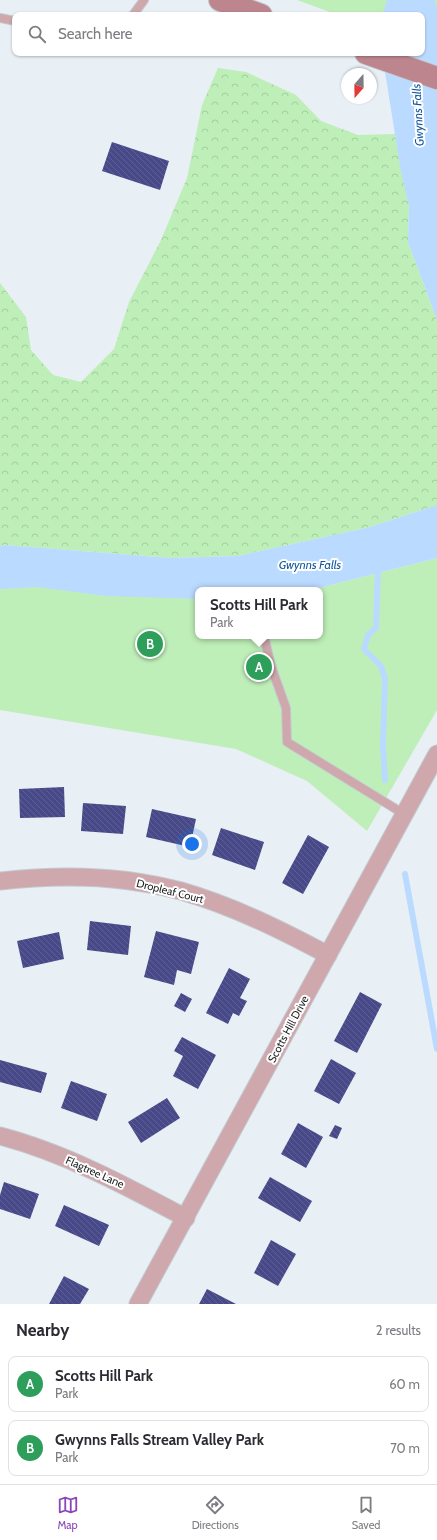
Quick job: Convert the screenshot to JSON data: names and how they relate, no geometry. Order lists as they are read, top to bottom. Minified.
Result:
{"streets":{"street":["Dropleaf Court","Scotts Hill Drive","Flagtree Lane"]},"crossings":[["Dropleaf Court","Scotts Hill Drive"],["Scotts Hill Drive","Flagtree Lane"]],"water":["Gwynns Falls"],"north":"bottom","page":{"search":"Search here","popup":["Scotts Hill Park","Park"],"pins":["B","A"],"heading":["Nearby","2 results"],"list":[{"mark":"A","name":"Scotts Hill Park","note":"Park","value":"60 m"},{"mark":"B","name":"Gwynns Falls Stream Valley Park","note":"Park","value":"70 m"}],"nav":["Map","Directions","Saved"]}}
